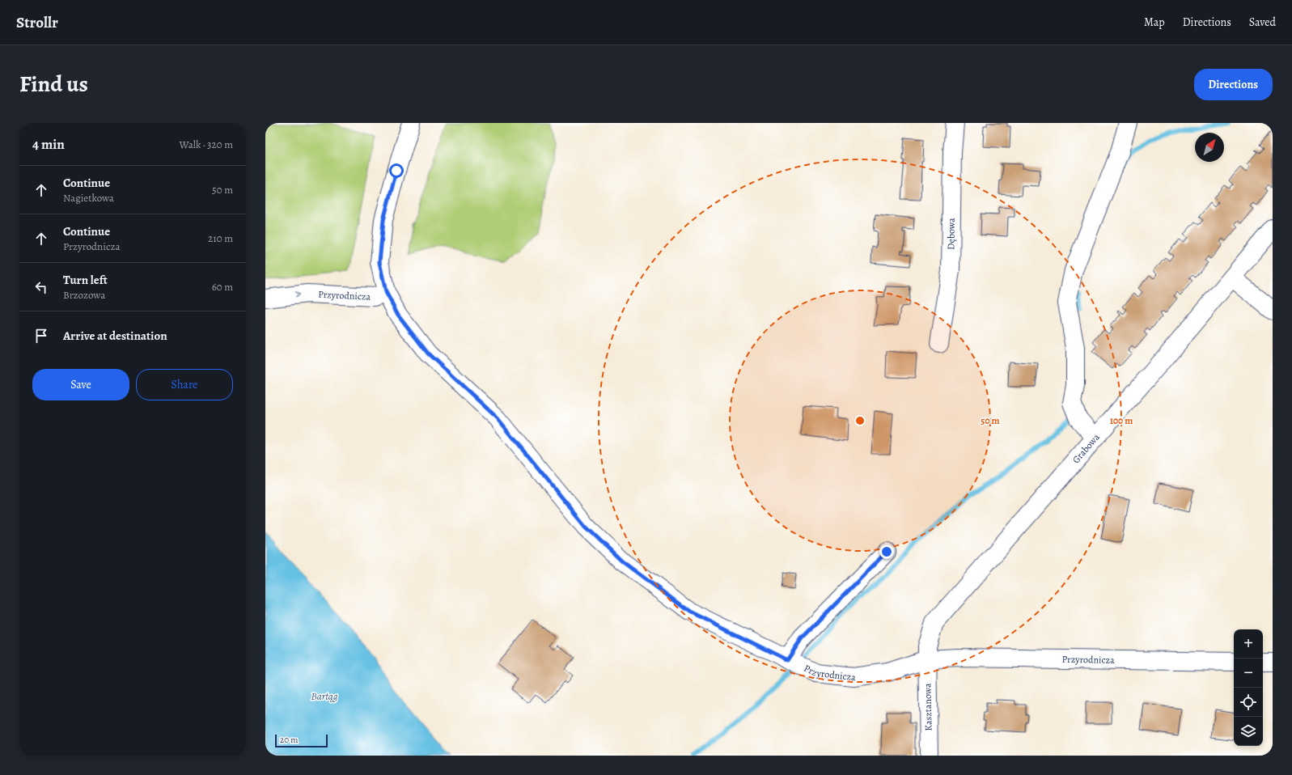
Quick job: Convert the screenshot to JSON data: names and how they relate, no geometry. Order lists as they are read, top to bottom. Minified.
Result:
{"streets":{"street":["Dębowa","Przyrodnicza","Grabowa","Kasztanowa"]},"crossings":[["Przyrodnicza","Grabowa"],["Przyrodnicza","Kasztanowa"],["Grabowa","Kasztanowa"]],"water":["Bartąg"],"scale_bar":"20 m","north":"top right","page":{"header":"Strollr","nav":["Map","Directions","Saved"],"title":"Find us","buttons":["Directions",["Save","Share"]],"heading":["4 min","Walk · 320 m"],"list":[["Continue","Nagietkowa","50 m"],["Continue","Przyrodnicza","210 m"],["Turn left","Brzozowa","60 m"],"Arrive at destination"],"map_buttons":["+","−"],"scale":"20 m"},"rings":["50 m","100 m"]}
